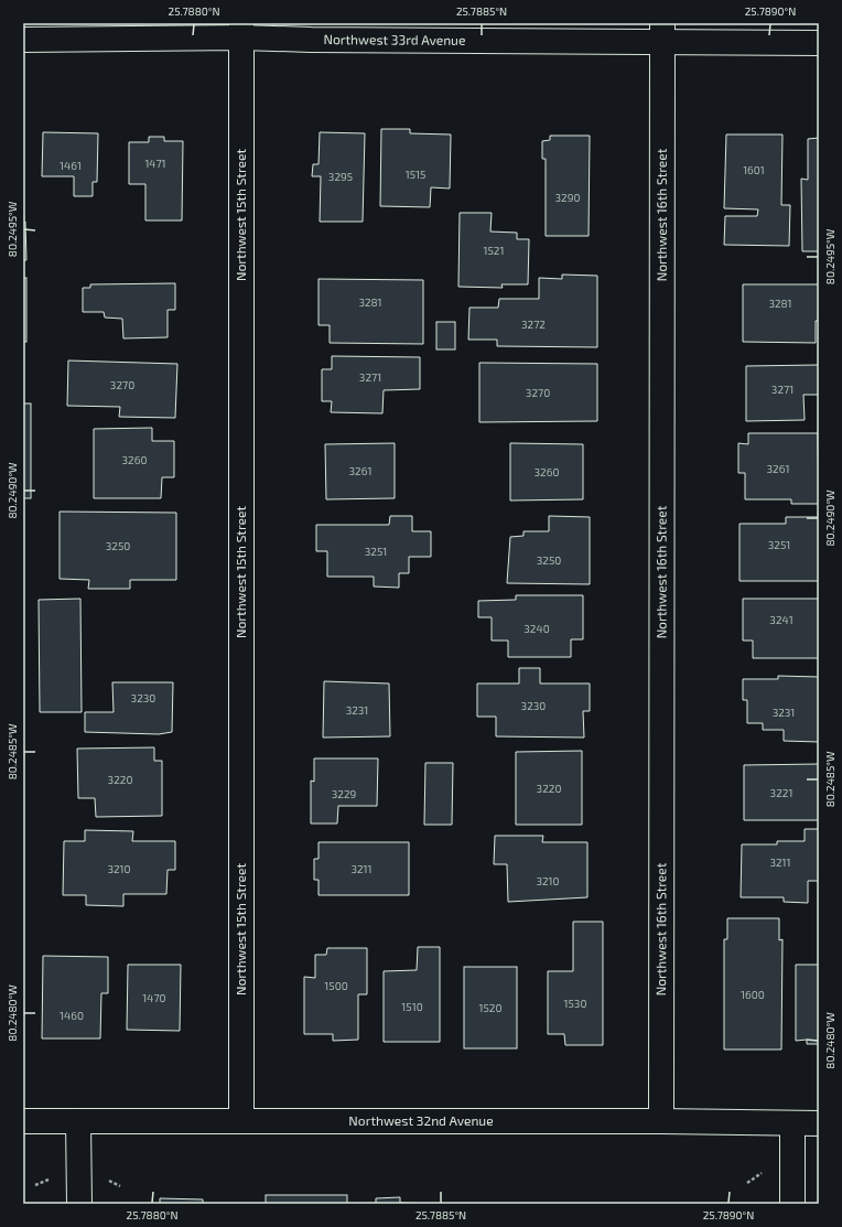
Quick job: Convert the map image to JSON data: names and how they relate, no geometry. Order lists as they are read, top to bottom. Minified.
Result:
{"streets":{"street":["Northwest 33rd Avenue","Northwest 15th Street","Northwest 16th Street","Northwest 32nd Avenue"]},"crossings":[["Northwest 33rd Avenue","Northwest 15th Street"],["Northwest 33rd Avenue","Northwest 16th Street"],["Northwest 15th Street","Northwest 32nd Avenue"],["Northwest 16th Street","Northwest 32nd Avenue"]],"house_numbers":["1471","1461","1601","1515","3295","3290","1521","3281","3281","3272","3271","3270","3271","3270","3260","3261","3261","3260","3251","3250","3251","3250","3241","3240","3230","3230","3231","3231","3220","3220","3221","3229","3211","3210","3211","3210","1500","1600","1470","1530","1510","1520","1460"],"coordinates":["25.7880°N","25.7885°N","25.7890°N","80.2495°W","80.2490°W","80.2485°W","80.2480°W"]}
